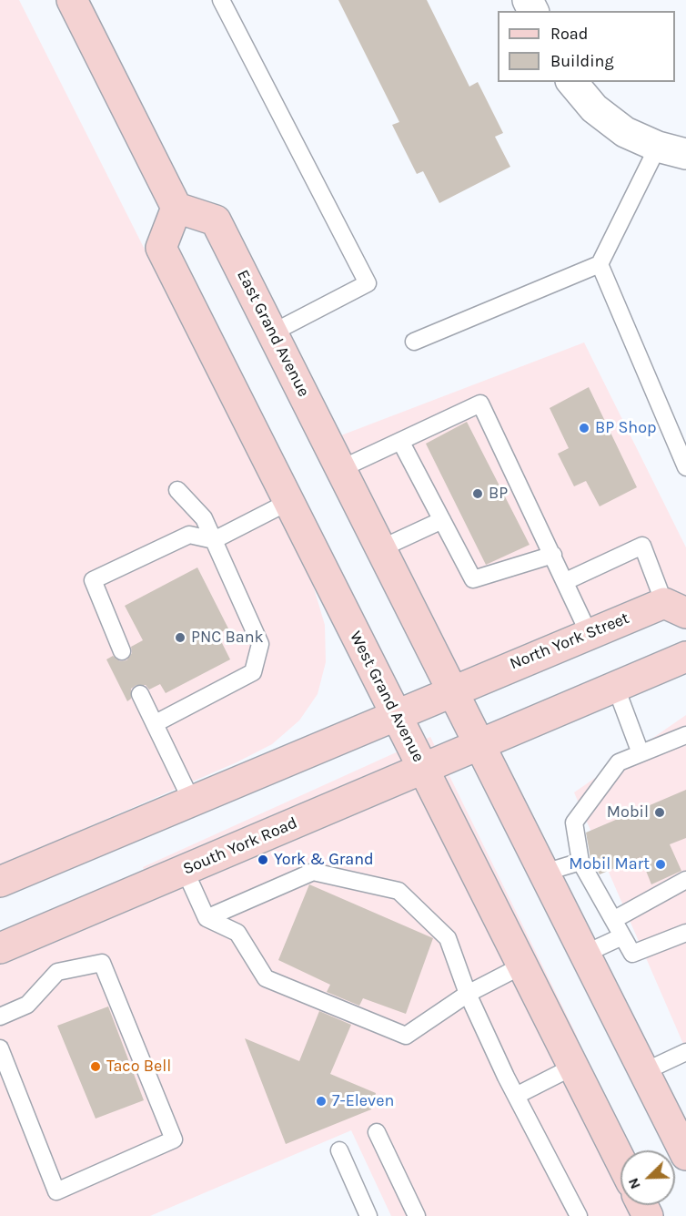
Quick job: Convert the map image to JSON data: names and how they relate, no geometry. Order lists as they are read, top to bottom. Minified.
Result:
{"streets":{"main road":["East Grand Avenue","North York Street","West Grand Avenue","South York Road"]},"crossings":[["East Grand Avenue","North York Street"],["East Grand Avenue","West Grand Avenue"],["West Grand Avenue","South York Road"]],"places":["BP Shop","BP","PNC Bank","Mobil","York & Grand","Mobil Mart","Taco Bell","7-Eleven"],"legend":["Road","Building"],"north":"bottom left"}
